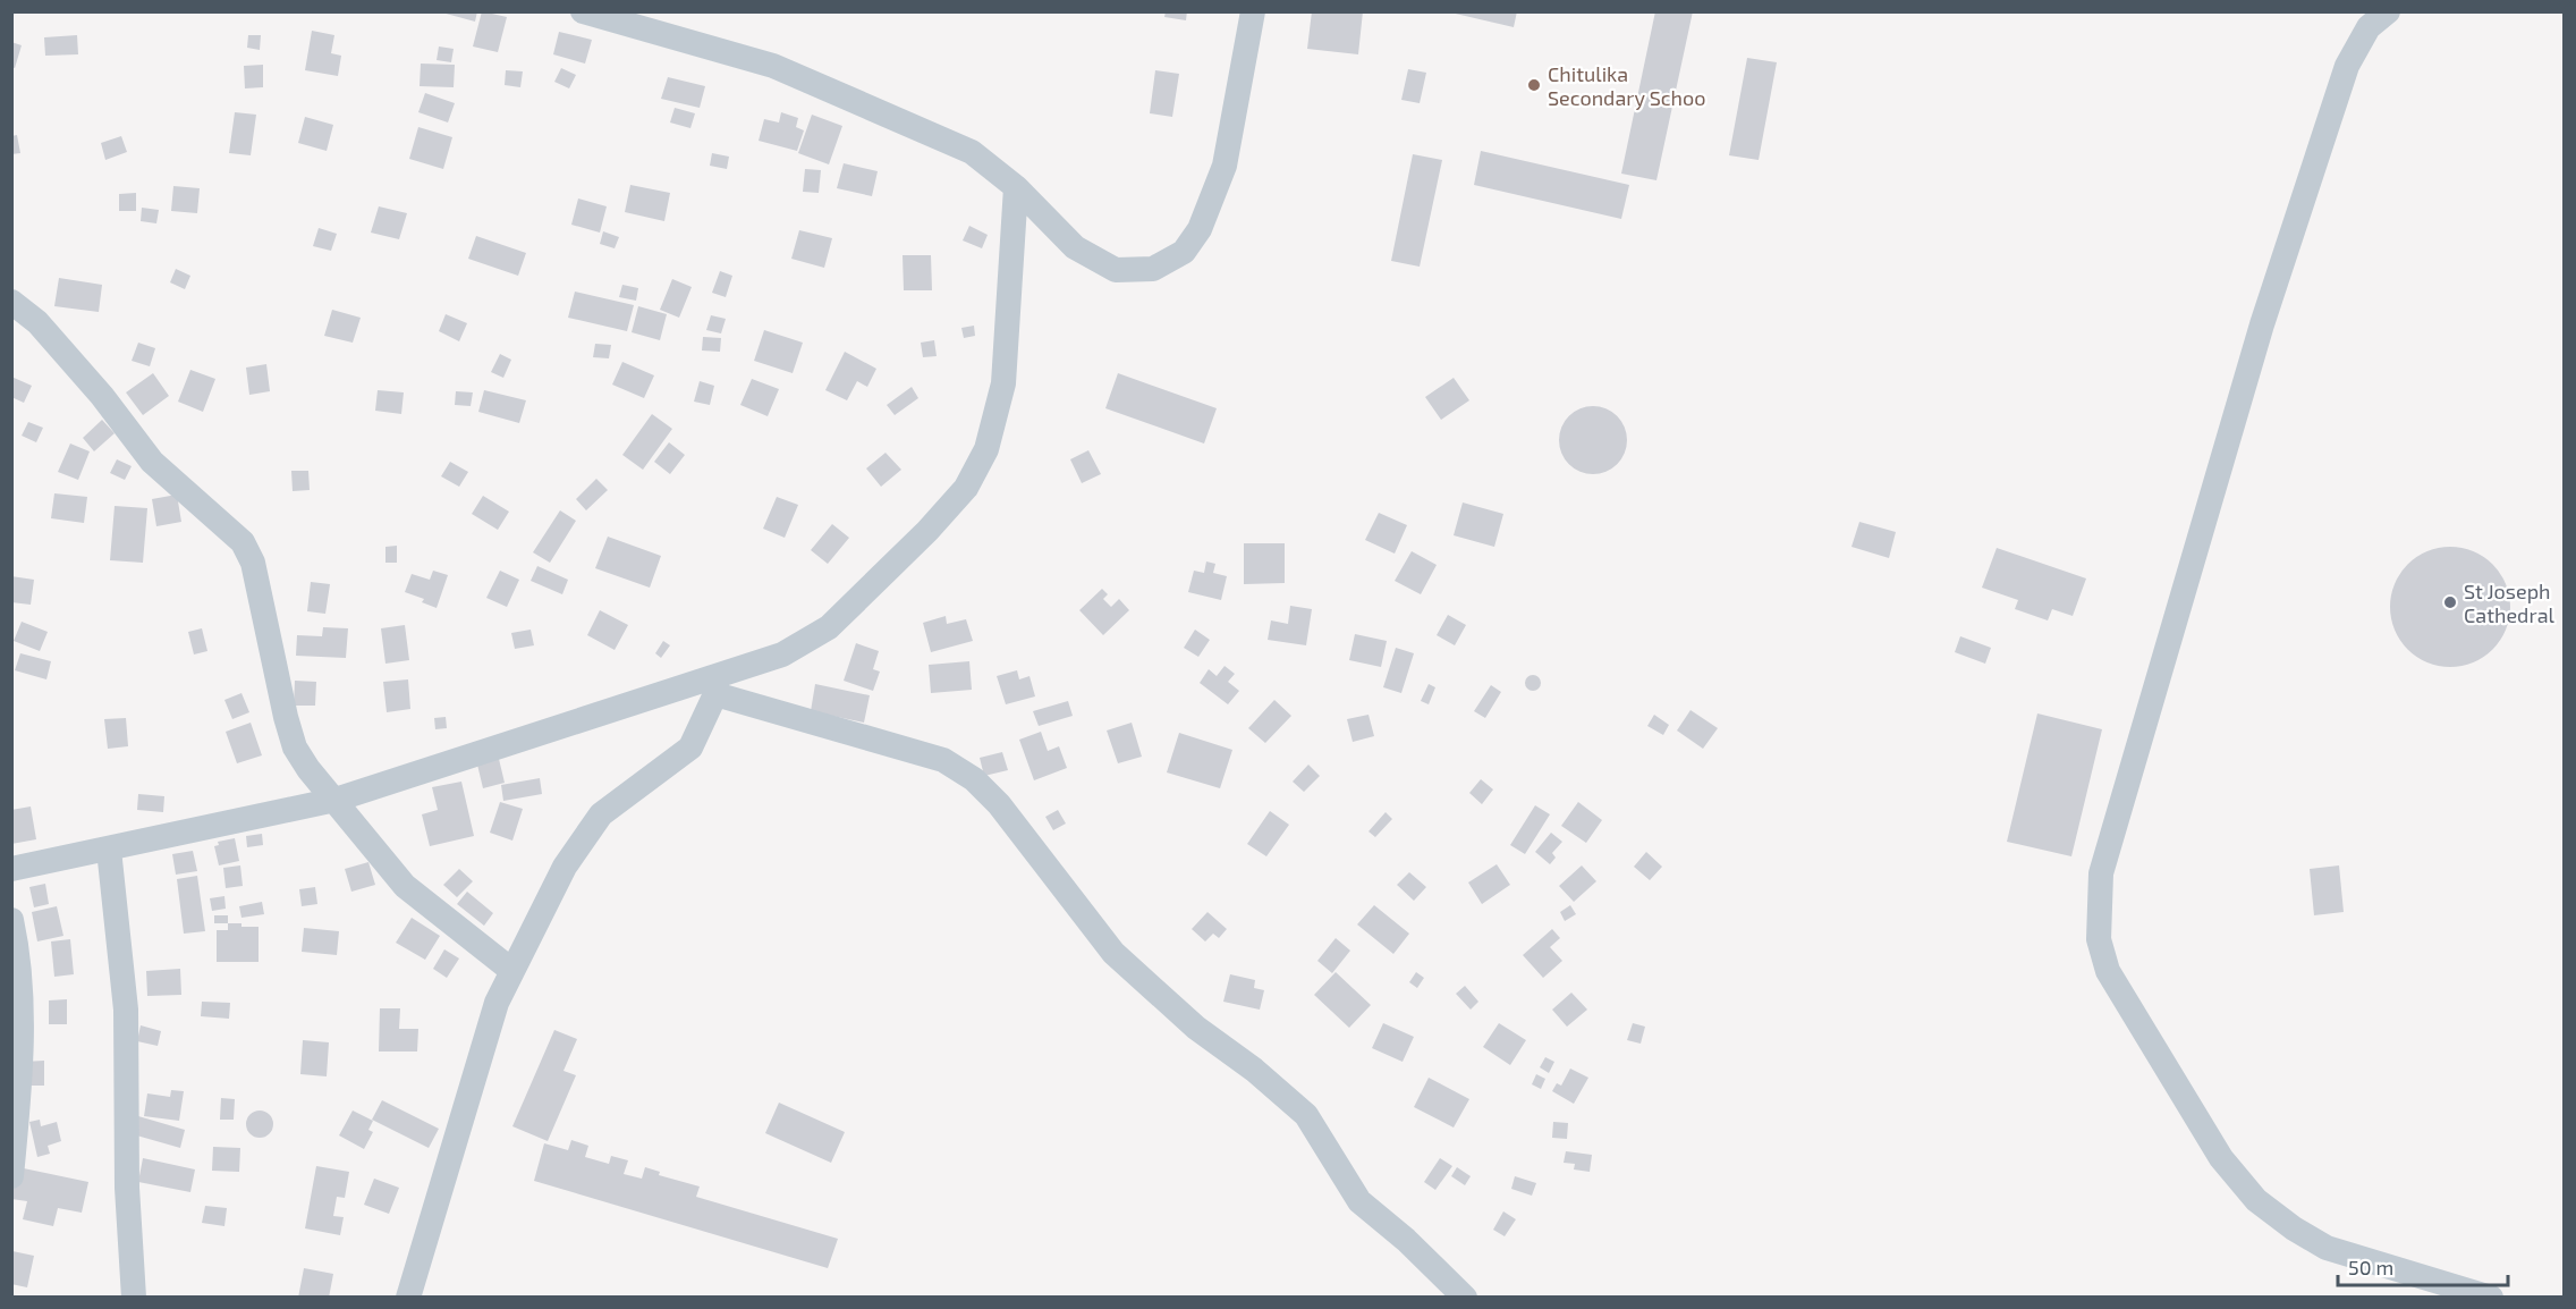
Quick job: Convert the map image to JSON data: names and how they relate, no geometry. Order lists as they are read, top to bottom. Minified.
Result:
{"places":["Chitulika Secondary Schoo","St Joseph Cathedral"],"scale_bar":"50 m"}
